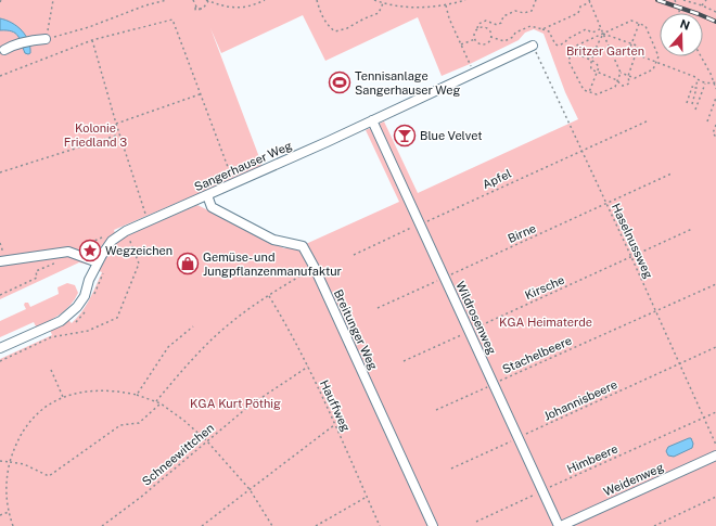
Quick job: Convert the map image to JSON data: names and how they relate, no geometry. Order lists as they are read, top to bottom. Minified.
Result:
{"streets":{"street":["Sangerhauser Weg","Wildrosenweg","Breitunger Weg","Weidenweg"],"path":["Apfel","Birne","Haselnussweg","Kirsche","Stachelbeere","Johannisbeere","Hauffweg","Schneewittchen","Himbeere"]},"crossings":[["Sangerhauser Weg","Haselnussweg"],["Sangerhauser Weg","Wildrosenweg"],["Sangerhauser Weg","Breitunger Weg"],["Apfel","Haselnussweg"],["Apfel","Wildrosenweg"],["Birne","Haselnussweg"],["Birne","Wildrosenweg"],["Haselnussweg","Kirsche"],["Haselnussweg","Stachelbeere"],["Haselnussweg","Johannisbeere"],["Haselnussweg","Himbeere"],["Kirsche","Wildrosenweg"],["Wildrosenweg","Stachelbeere"],["Wildrosenweg","Johannisbeere"],["Wildrosenweg","Himbeere"],["Wildrosenweg","Weidenweg"],["Hauffweg","Schneewittchen"]],"parks":["Britzer Garten","Kolonie Friedland 3","KGA Heimaterde","KGA Kurt Pöthig"],"places":{"sports":["Tennisanlage Sangerhauser Weg"],"bar":["Blue Velvet"],"place":["Wegzeichen"],"shop":["Gemüse- und Jungpflanzenmanufaktur"]},"north":"top"}
